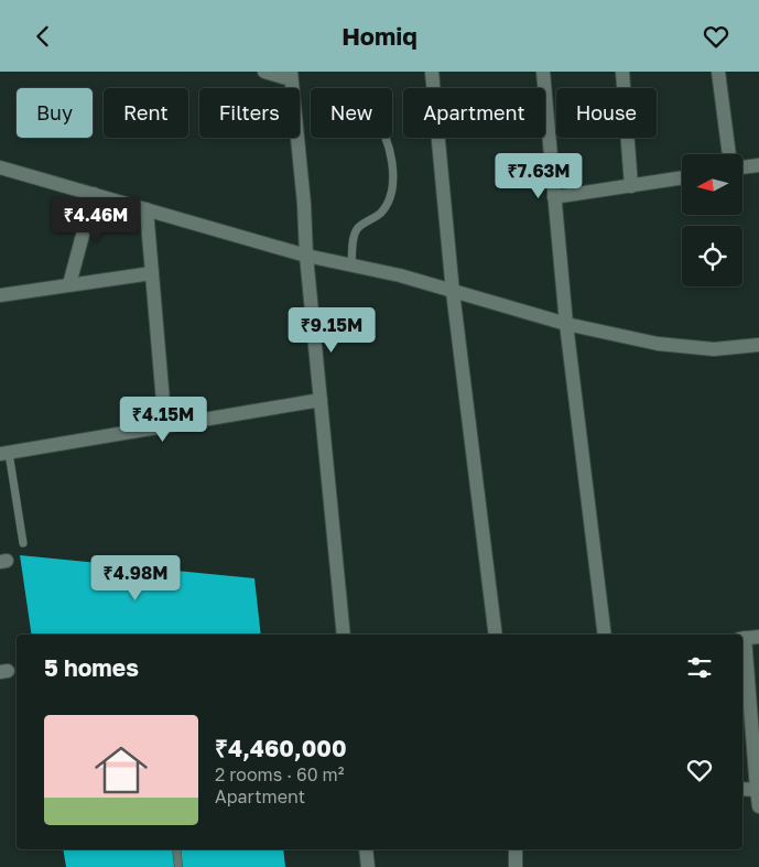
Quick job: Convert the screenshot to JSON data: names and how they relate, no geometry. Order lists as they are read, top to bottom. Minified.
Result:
{"north":"left","page":{"header":"Homiq","chip":["Buy","Rent","Filters","New","Apartment","House"],"price":["₹7.63M","₹4.46M","₹9.15M","₹4.15M","₹4.98M"],"heading":"5 homes","list":[{"name":"₹4,460,000","note":"2 rooms · 60 m² · Apartment"}]}}
